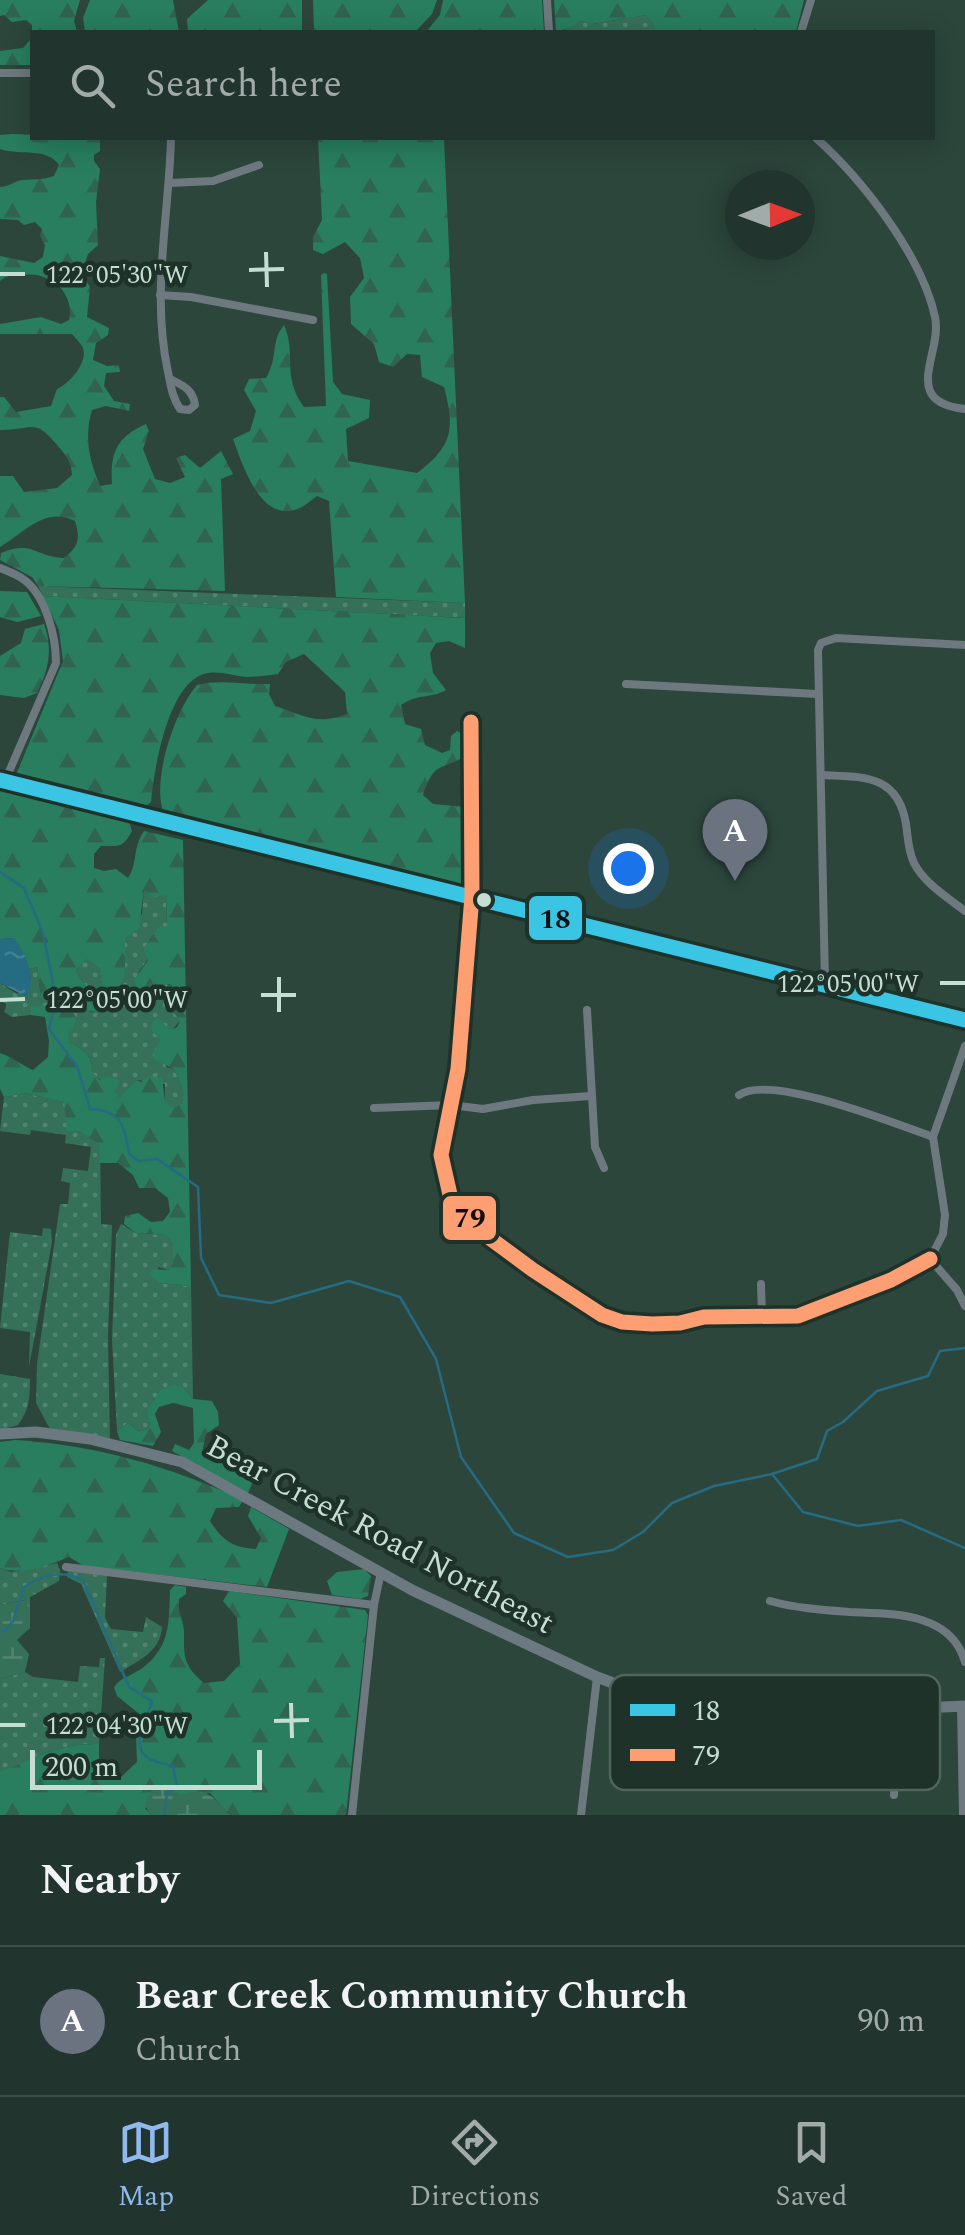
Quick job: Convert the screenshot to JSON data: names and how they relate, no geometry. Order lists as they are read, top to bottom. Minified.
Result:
{"streets":{"street":["Bear Creek Road Northeast"]},"lines":["transit line 79","transit line 18"],"legend":["18","79"],"scale_bar":"200 m","north":"right","page":{"search":"Search here","pins":"A","scale":"200 m","heading":"Nearby","list":[{"mark":"A","name":"Bear Creek Community Church","note":"Church","value":"90 m"}],"nav":["Map","Directions","Saved"]},"coordinates":["122°05'30\"W","122°05'00\"W","122°04'30\"W"]}
